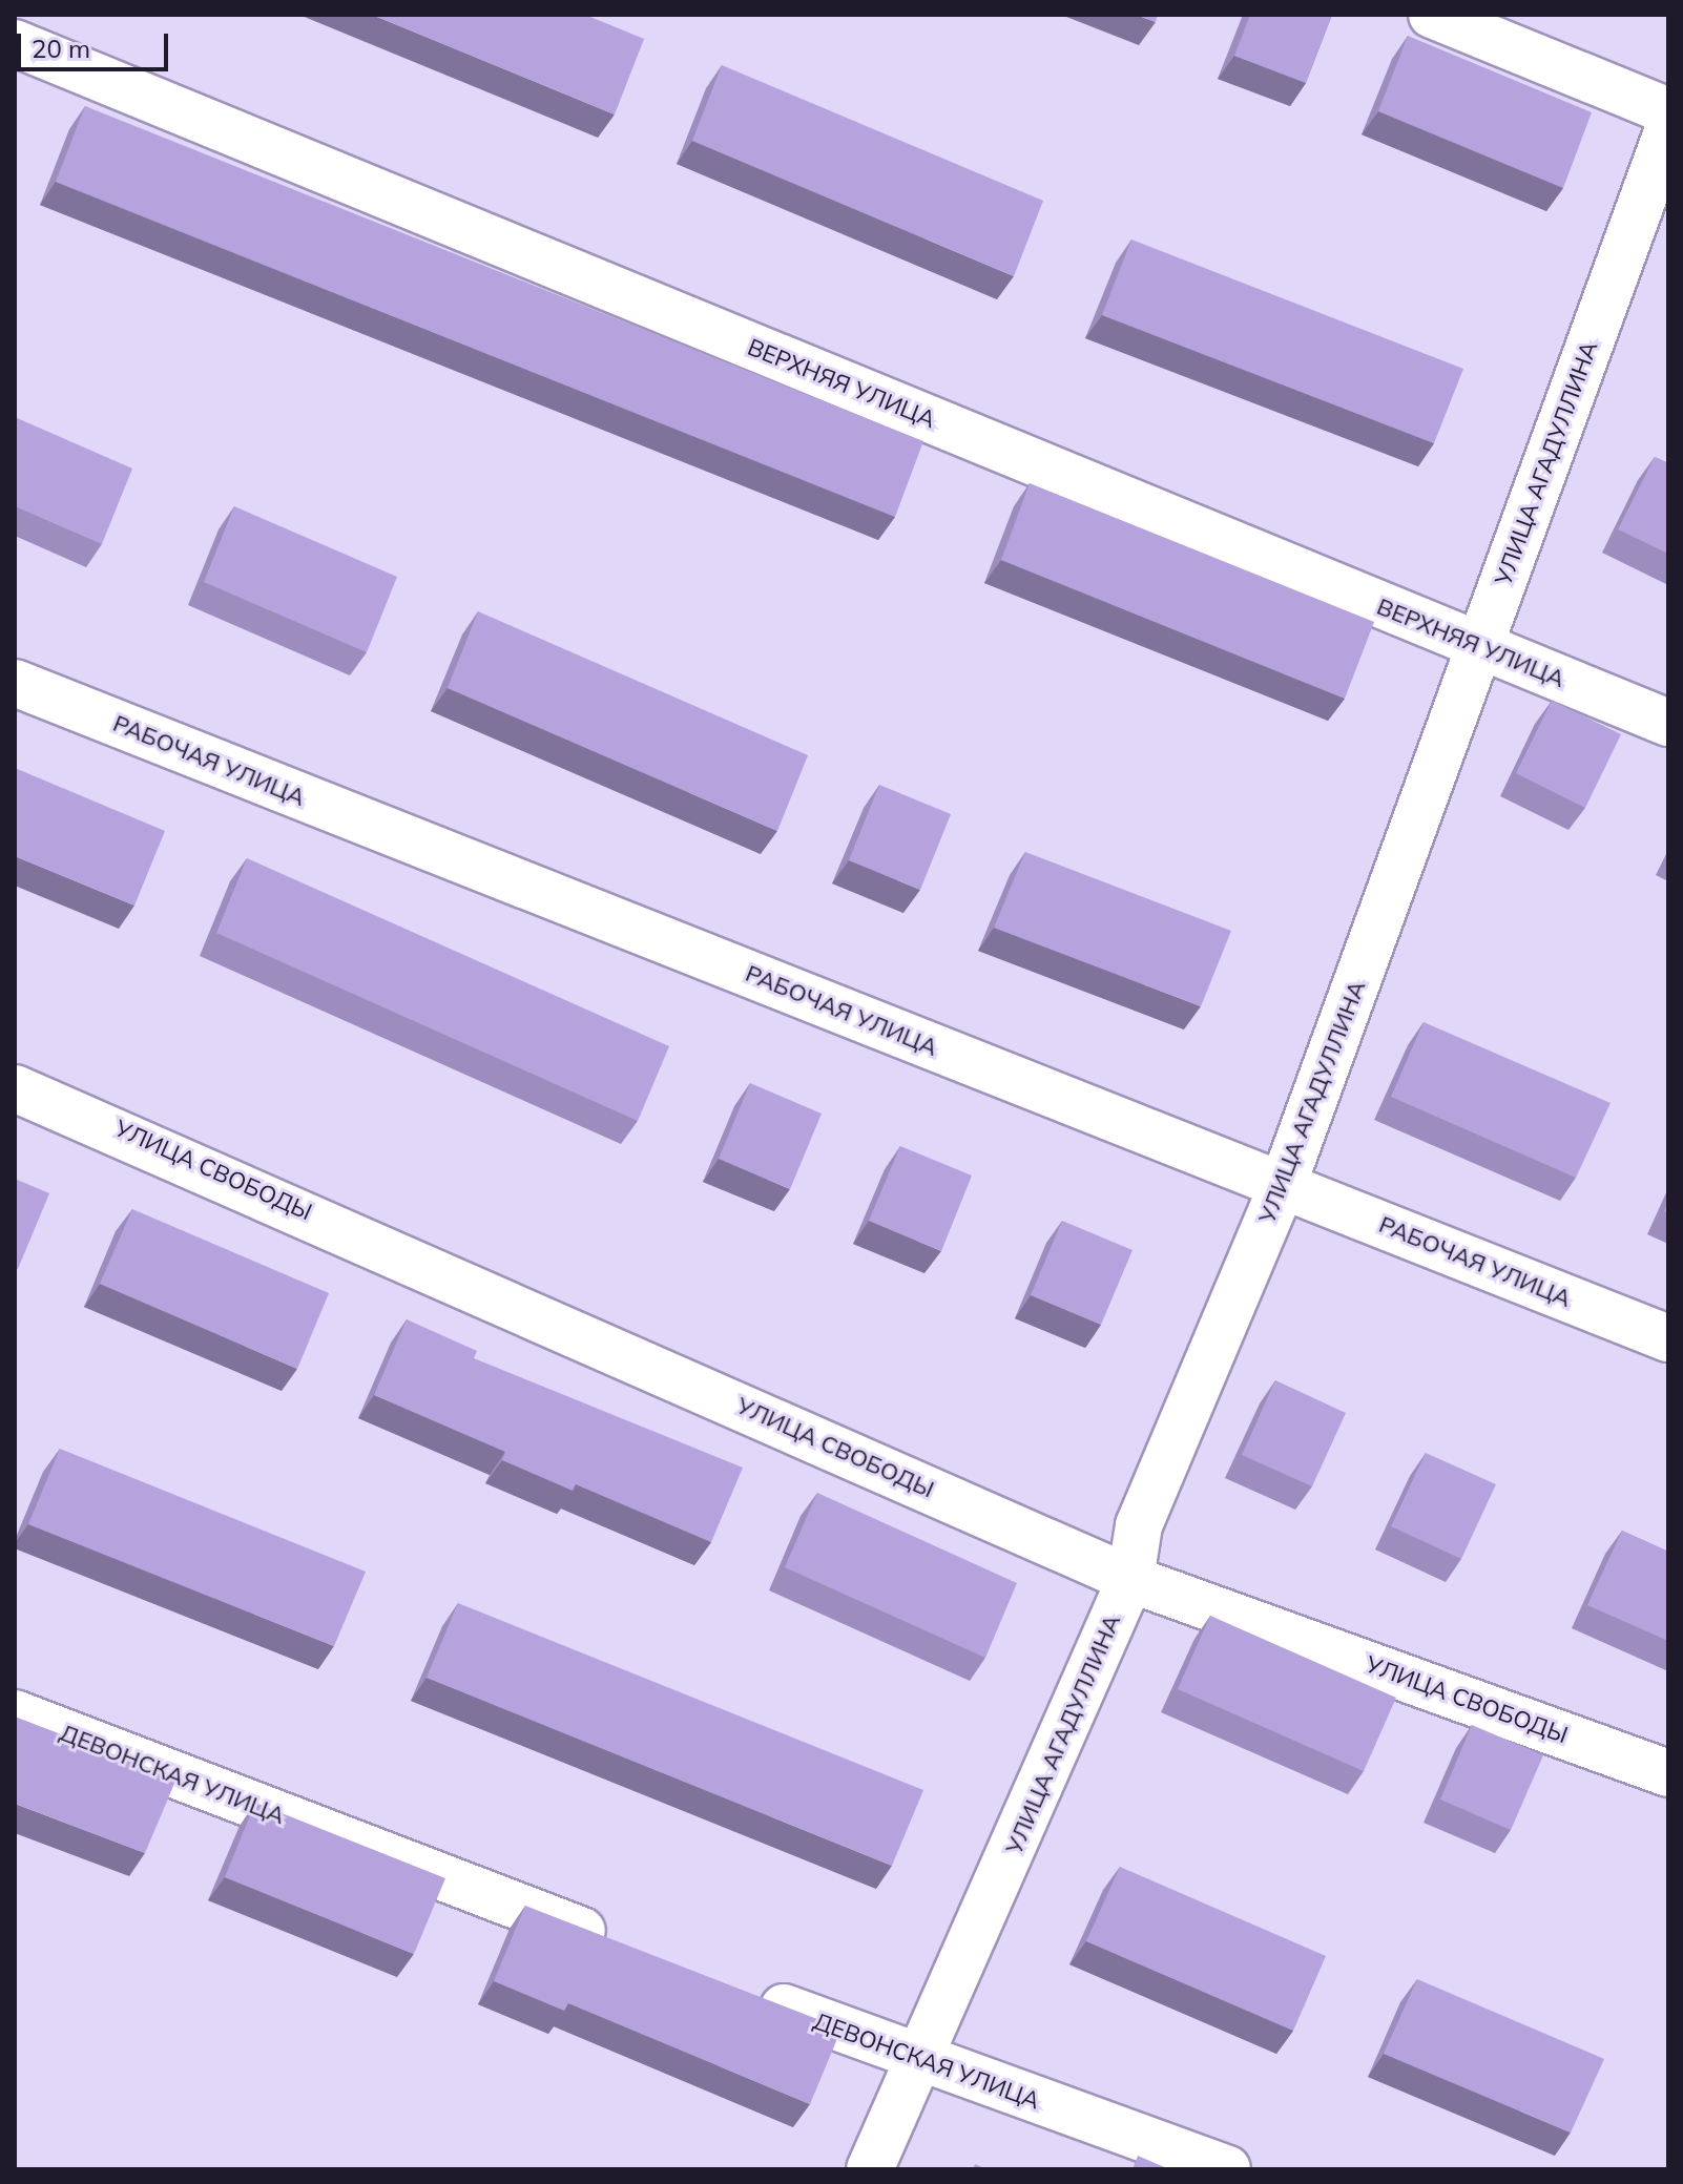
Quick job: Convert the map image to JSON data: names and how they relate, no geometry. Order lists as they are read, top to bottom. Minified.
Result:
{"streets":{"street":["ВЕРХНЯЯ УЛИЦА","УЛИЦА АГАДУЛЛИНА","РАБОЧАЯ УЛИЦА","УЛИЦА СВОБОДЫ","ДЕВОНСКАЯ УЛИЦА"]},"crossings":[["ВЕРХНЯЯ УЛИЦА","УЛИЦА АГАДУЛЛИНА"],["УЛИЦА АГАДУЛЛИНА","РАБОЧАЯ УЛИЦА"],["УЛИЦА АГАДУЛЛИНА","УЛИЦА СВОБОДЫ"],["УЛИЦА АГАДУЛЛИНА","ДЕВОНСКАЯ УЛИЦА"]],"scale_bar":"20 m"}
